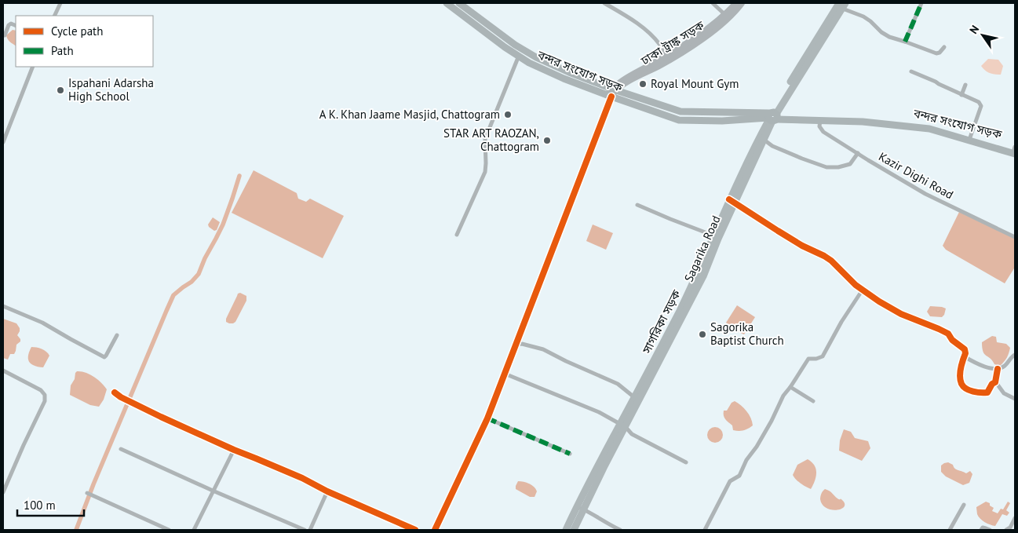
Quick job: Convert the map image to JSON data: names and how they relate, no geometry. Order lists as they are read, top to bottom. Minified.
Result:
{"streets":{"highway":["বন্দর সংযোগ সড়ক"],"main road":["ঢাকা ট্রাঙ্ক সড়ক","Sagarika Road","সাগরিকা সড়ক"],"street":["Kazir Dighi Road"]},"crossings":[["ঢাকা ট্রাঙ্ক সড়ক","বন্দর সংযোগ সড়ক"],["বন্দর সংযোগ সড়ক","Kazir Dighi Road"],["বন্দর সংযোগ সড়ক","সাগরিকা সড়ক"],["Sagarika Road","সাগরিকা সড়ক"]],"places":["Royal Mount Gym","Ispahani Adarsha High School","A K. Khan Jaame Masjid, Chattogram","STAR ART RAOZAN, Chattogram","Sagorika Baptist Church"],"legend":["Cycle path","Path"],"scale_bar":"100 m","north":"top left"}
